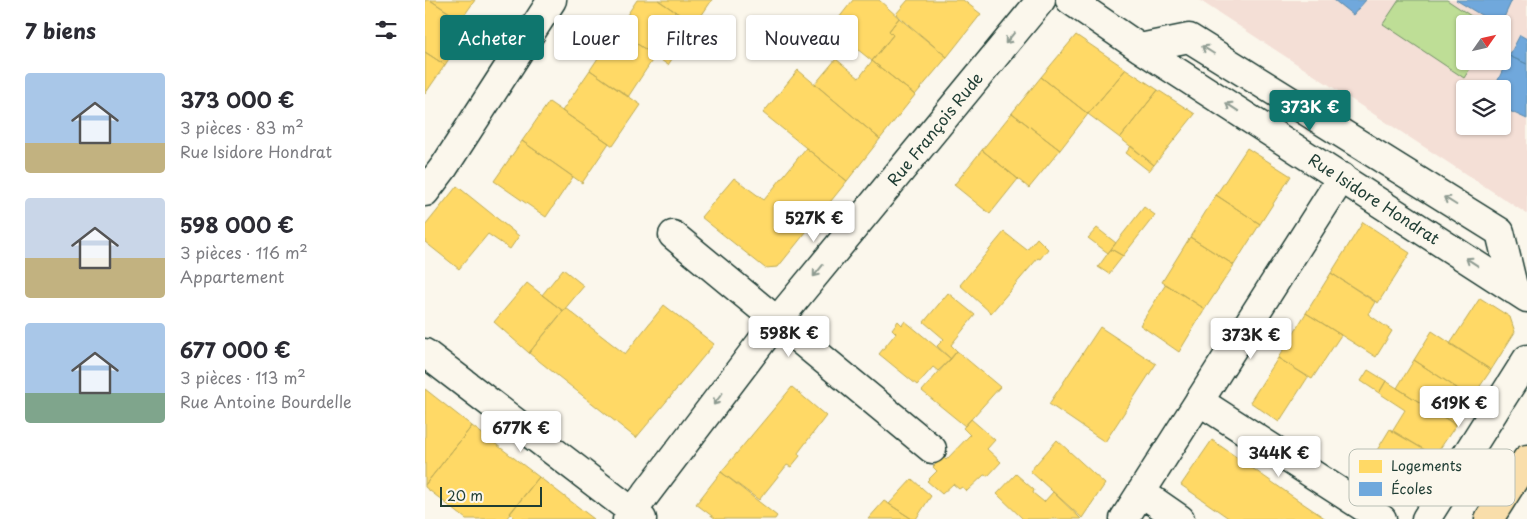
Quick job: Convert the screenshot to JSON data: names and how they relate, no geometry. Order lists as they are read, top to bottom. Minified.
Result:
{"streets":{"street":["Rue François Rude","Rue Isidore Hondrat"]},"one_way":["Rue François Rude"],"legend":["Logements","Écoles"],"scale_bar":"20 m","north":"top right","page":{"heading":"7 biens","chip":["Acheter","Louer","Filtres","Nouveau"],"list":[{"name":"373 000 €","note":"3 pièces · 83 m² · Rue Isidore Hondrat"},{"name":"598 000 €","note":"3 pièces · 116 m² · Appartement"},{"name":"677 000 €","note":"3 pièces · 113 m² · Rue Antoine Bourdelle"}],"price":["373K €","527K €","598K €","373K €","619K €","677K €","344K €"],"scale":"20 m"}}
